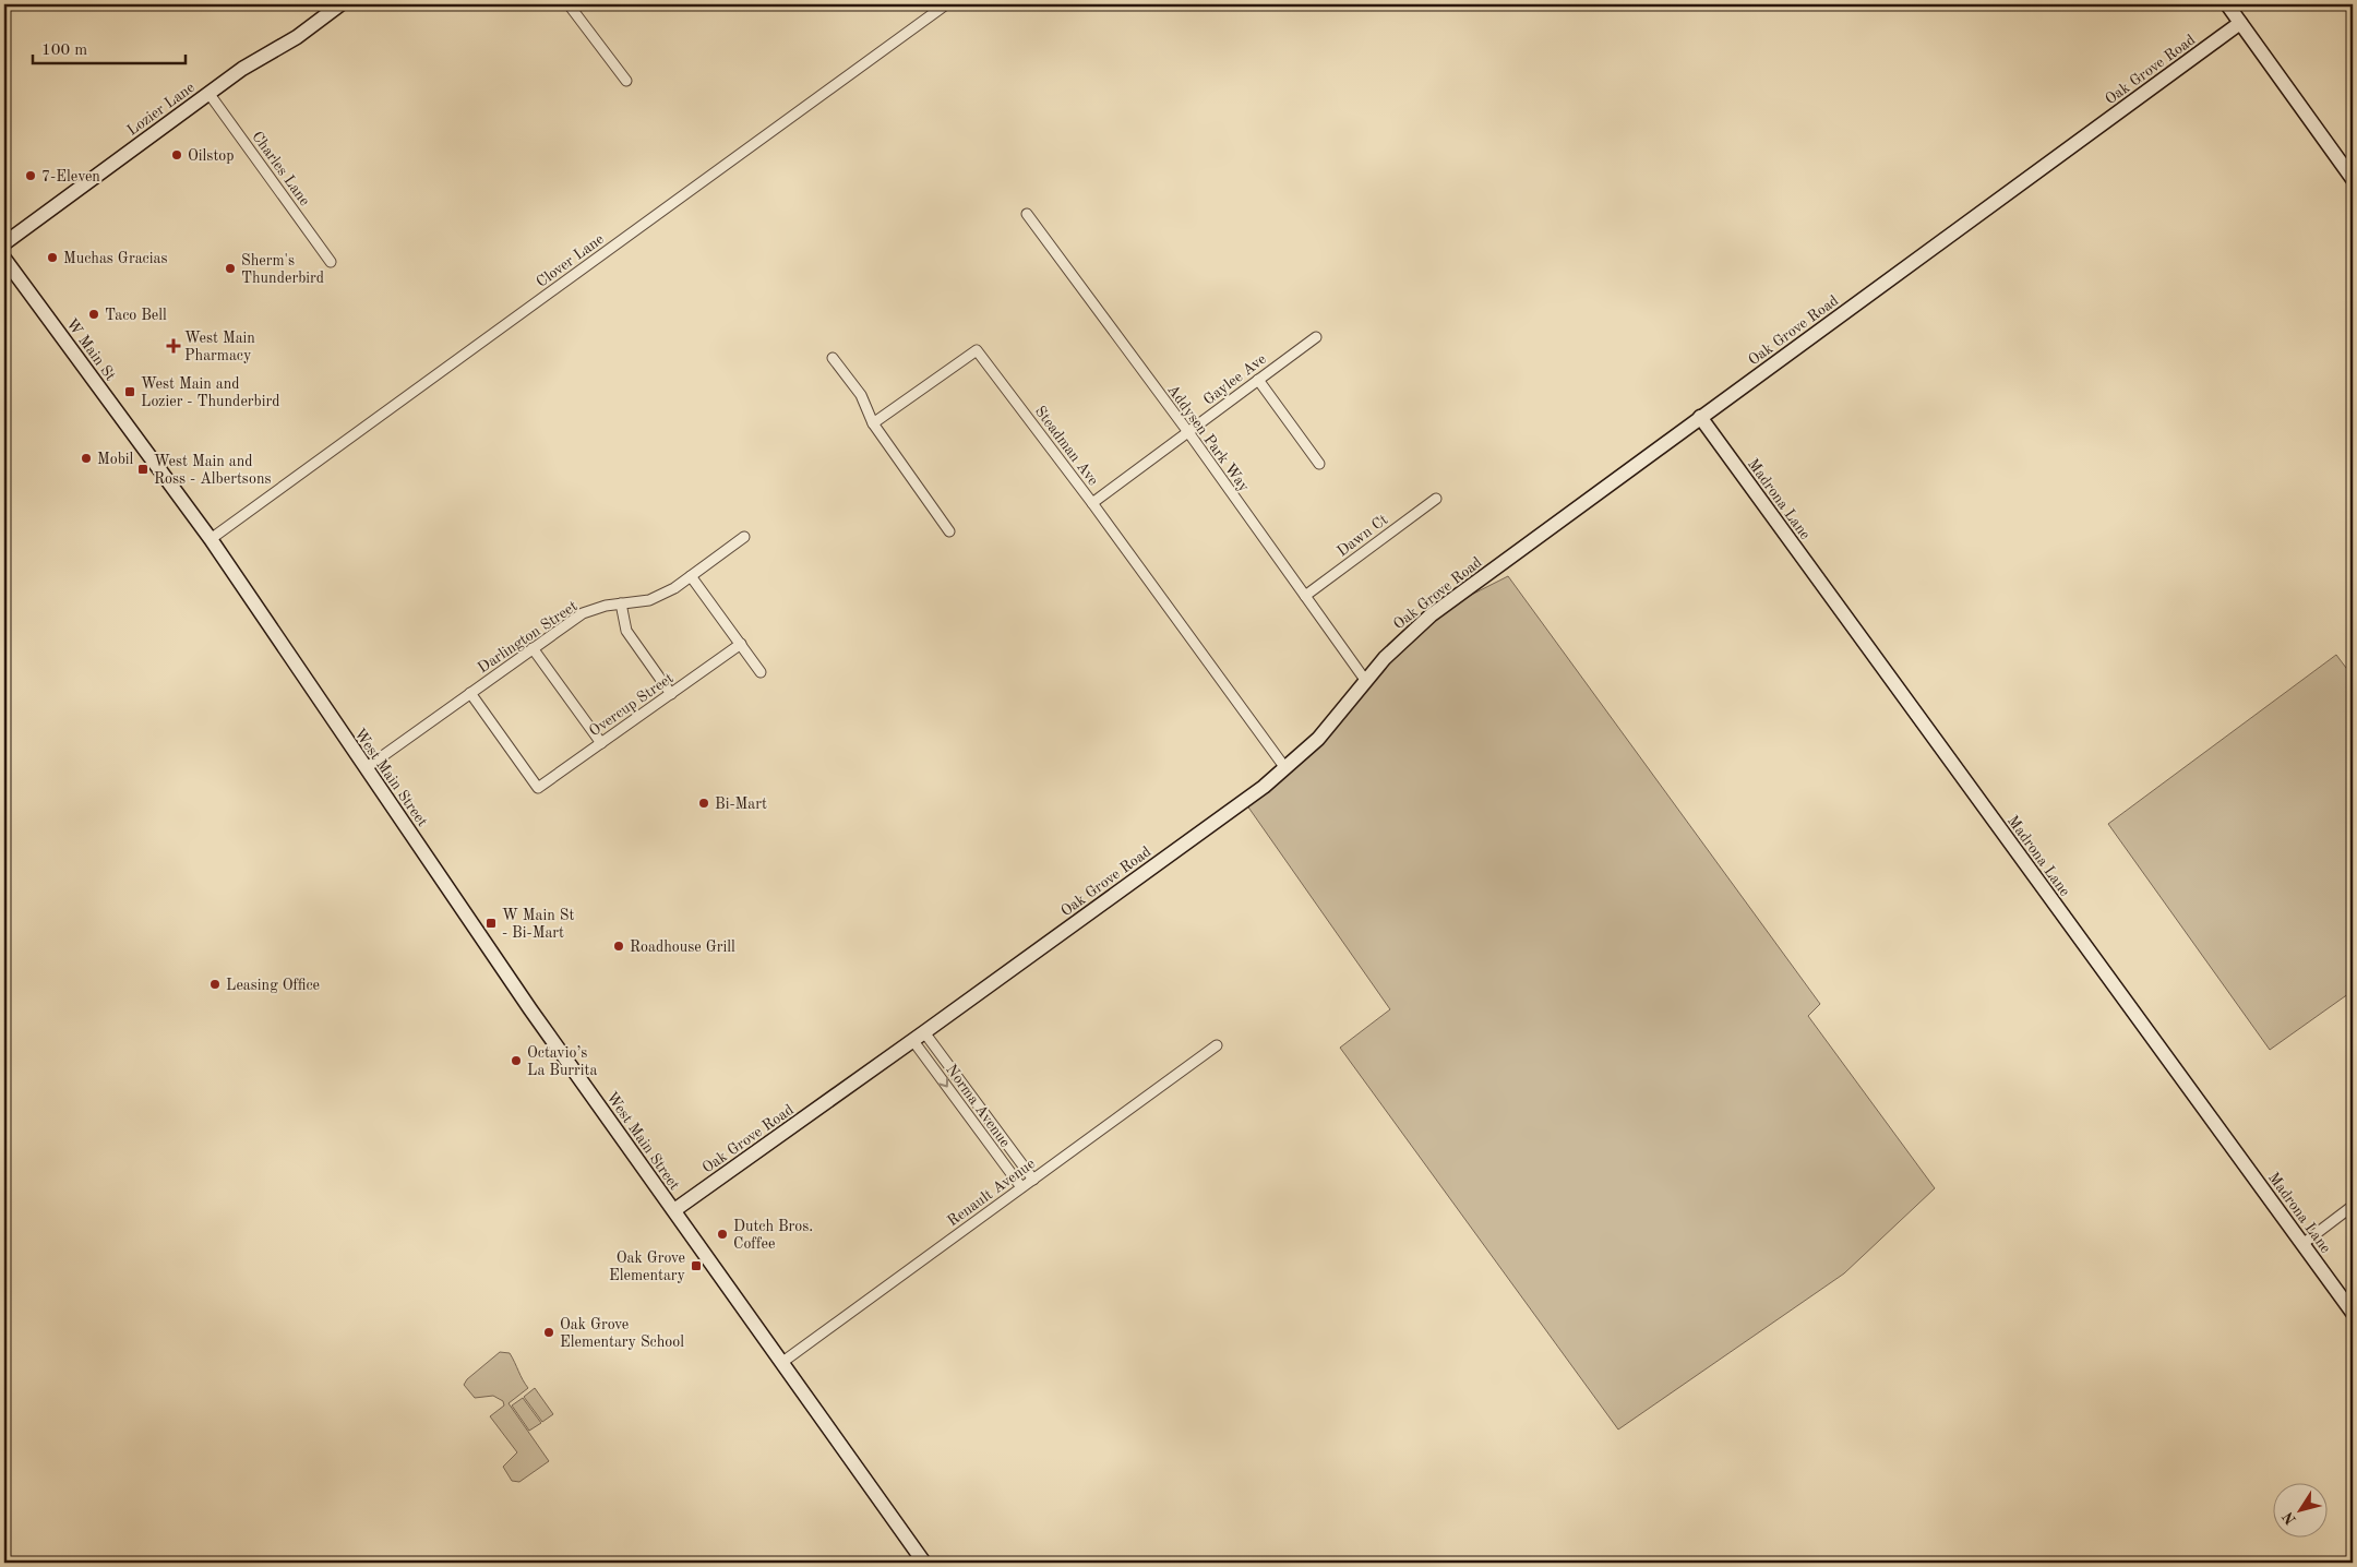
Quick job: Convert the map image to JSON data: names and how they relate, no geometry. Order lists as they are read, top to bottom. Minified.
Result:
{"streets":{"street":["Oak Grove Road","Lozier Lane","Charles Lane","Clover Lane","W Main St","Gaylee Ave","Addysen Park Way","Steadman Ave","Madrona Lane","Dawn Ct","Darlington Street","Overcup Street","West Main Street","Norma Avenue","Renault Avenue"]},"crossings":[["Oak Grove Road","Addysen Park Way"],["Oak Grove Road","Steadman Ave"],["Oak Grove Road","Madrona Lane"],["Oak Grove Road","West Main Street"],["Oak Grove Road","Norma Avenue"],["Lozier Lane","Charles Lane"],["Clover Lane","W Main St"],["Clover Lane","West Main Street"],["W Main St","West Main Street"],["Gaylee Ave","Addysen Park Way"],["Gaylee Ave","Steadman Ave"],["Addysen Park Way","Dawn Ct"],["Darlington Street","Overcup Street"],["Darlington Street","West Main Street"],["West Main Street","Renault Avenue"],["Norma Avenue","Renault Avenue"]],"places":{"other":["Oilstop","7-Eleven","Muchas Gracias","Sherm's Thunderbird","Taco Bell","Mobil","Bi-Mart","Roadhouse Grill","Leasing Office","Octavio’s La Burrita","Dutch Bros. Coffee","Oak Grove Elementary School"],"health":["West Main Pharmacy"],"transit":["West Main and Lozier - Thunderbird","West Main and Ross - Albertsons","W Main St - Bi-Mart","Oak Grove Elementary"]},"scale_bar":"100 m","north":"bottom left"}
